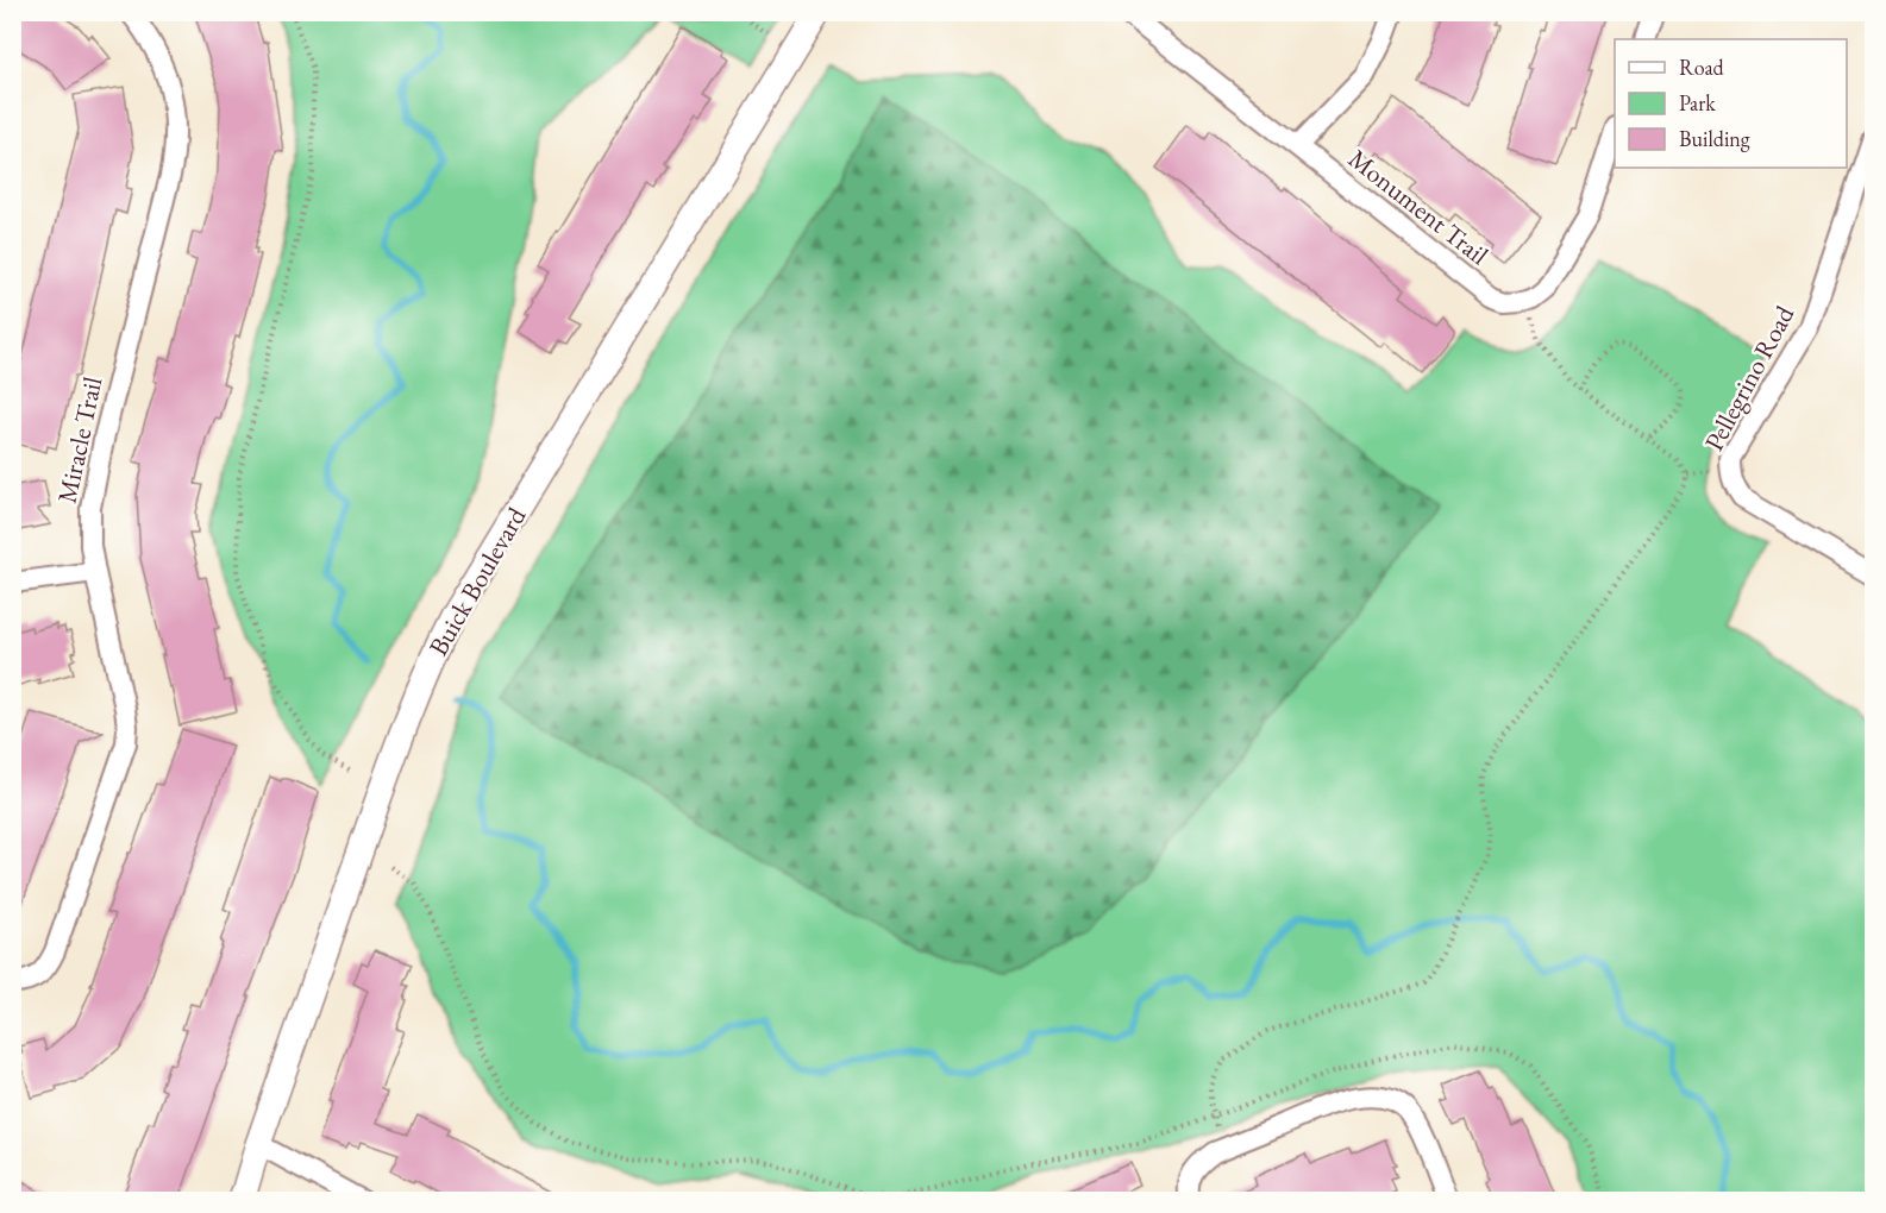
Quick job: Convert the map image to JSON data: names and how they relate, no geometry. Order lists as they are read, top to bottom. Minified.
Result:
{"streets":{"street":["Monument Trail","Pellegrino Road","Miracle Trail","Buick Boulevard"]},"legend":["Road","Park","Building"]}
